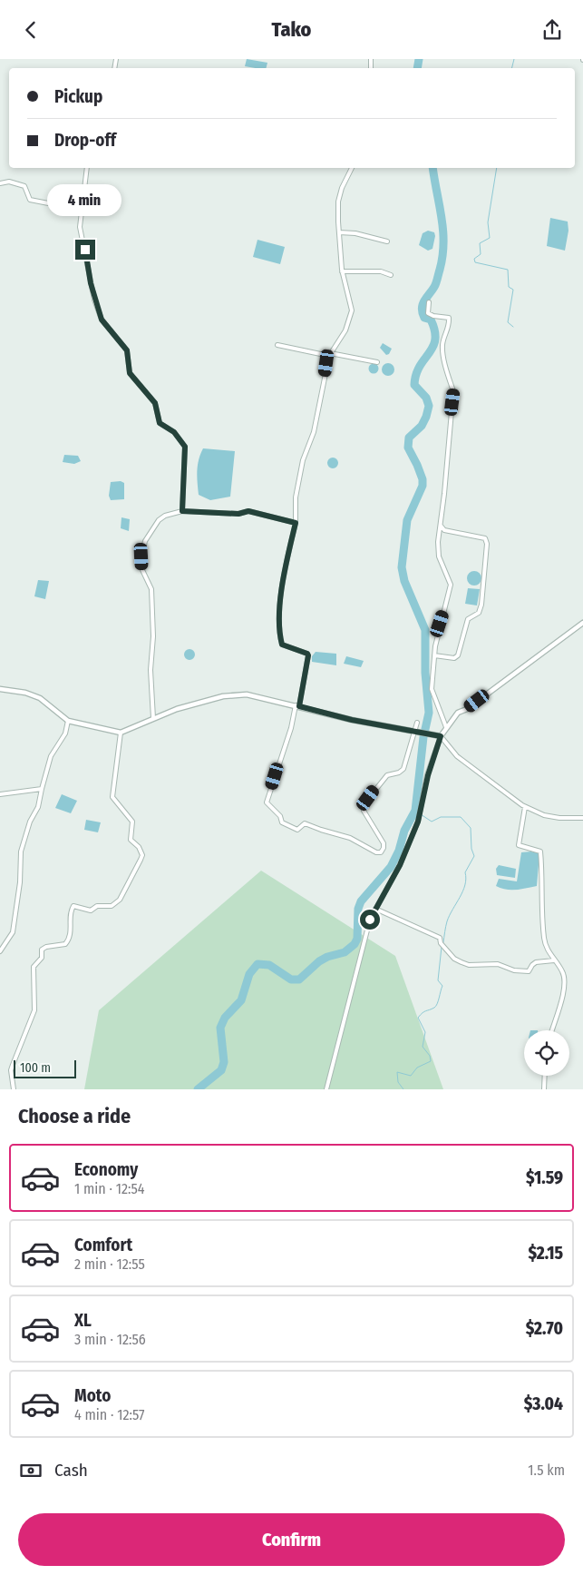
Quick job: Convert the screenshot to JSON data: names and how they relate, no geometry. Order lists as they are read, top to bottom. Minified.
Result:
{"scale_bar":"100 m","page":{"header":"Tako","banner":["Pickup","Drop-off"],"bubble":"4 min","scale":"100 m","heading":"Choose a ride","list":[{"name":"Economy","note":"1 min · 12:54","value":"$1.59"},{"name":"Comfort","note":"2 min · 12:55","value":"$2.15"},{"name":"XL","note":"3 min · 12:56","value":"$2.70"},{"name":"Moto","note":"4 min · 12:57","value":"$3.04"}],"pay":["Cash","1.5 km"],"buttons":"Confirm"}}
